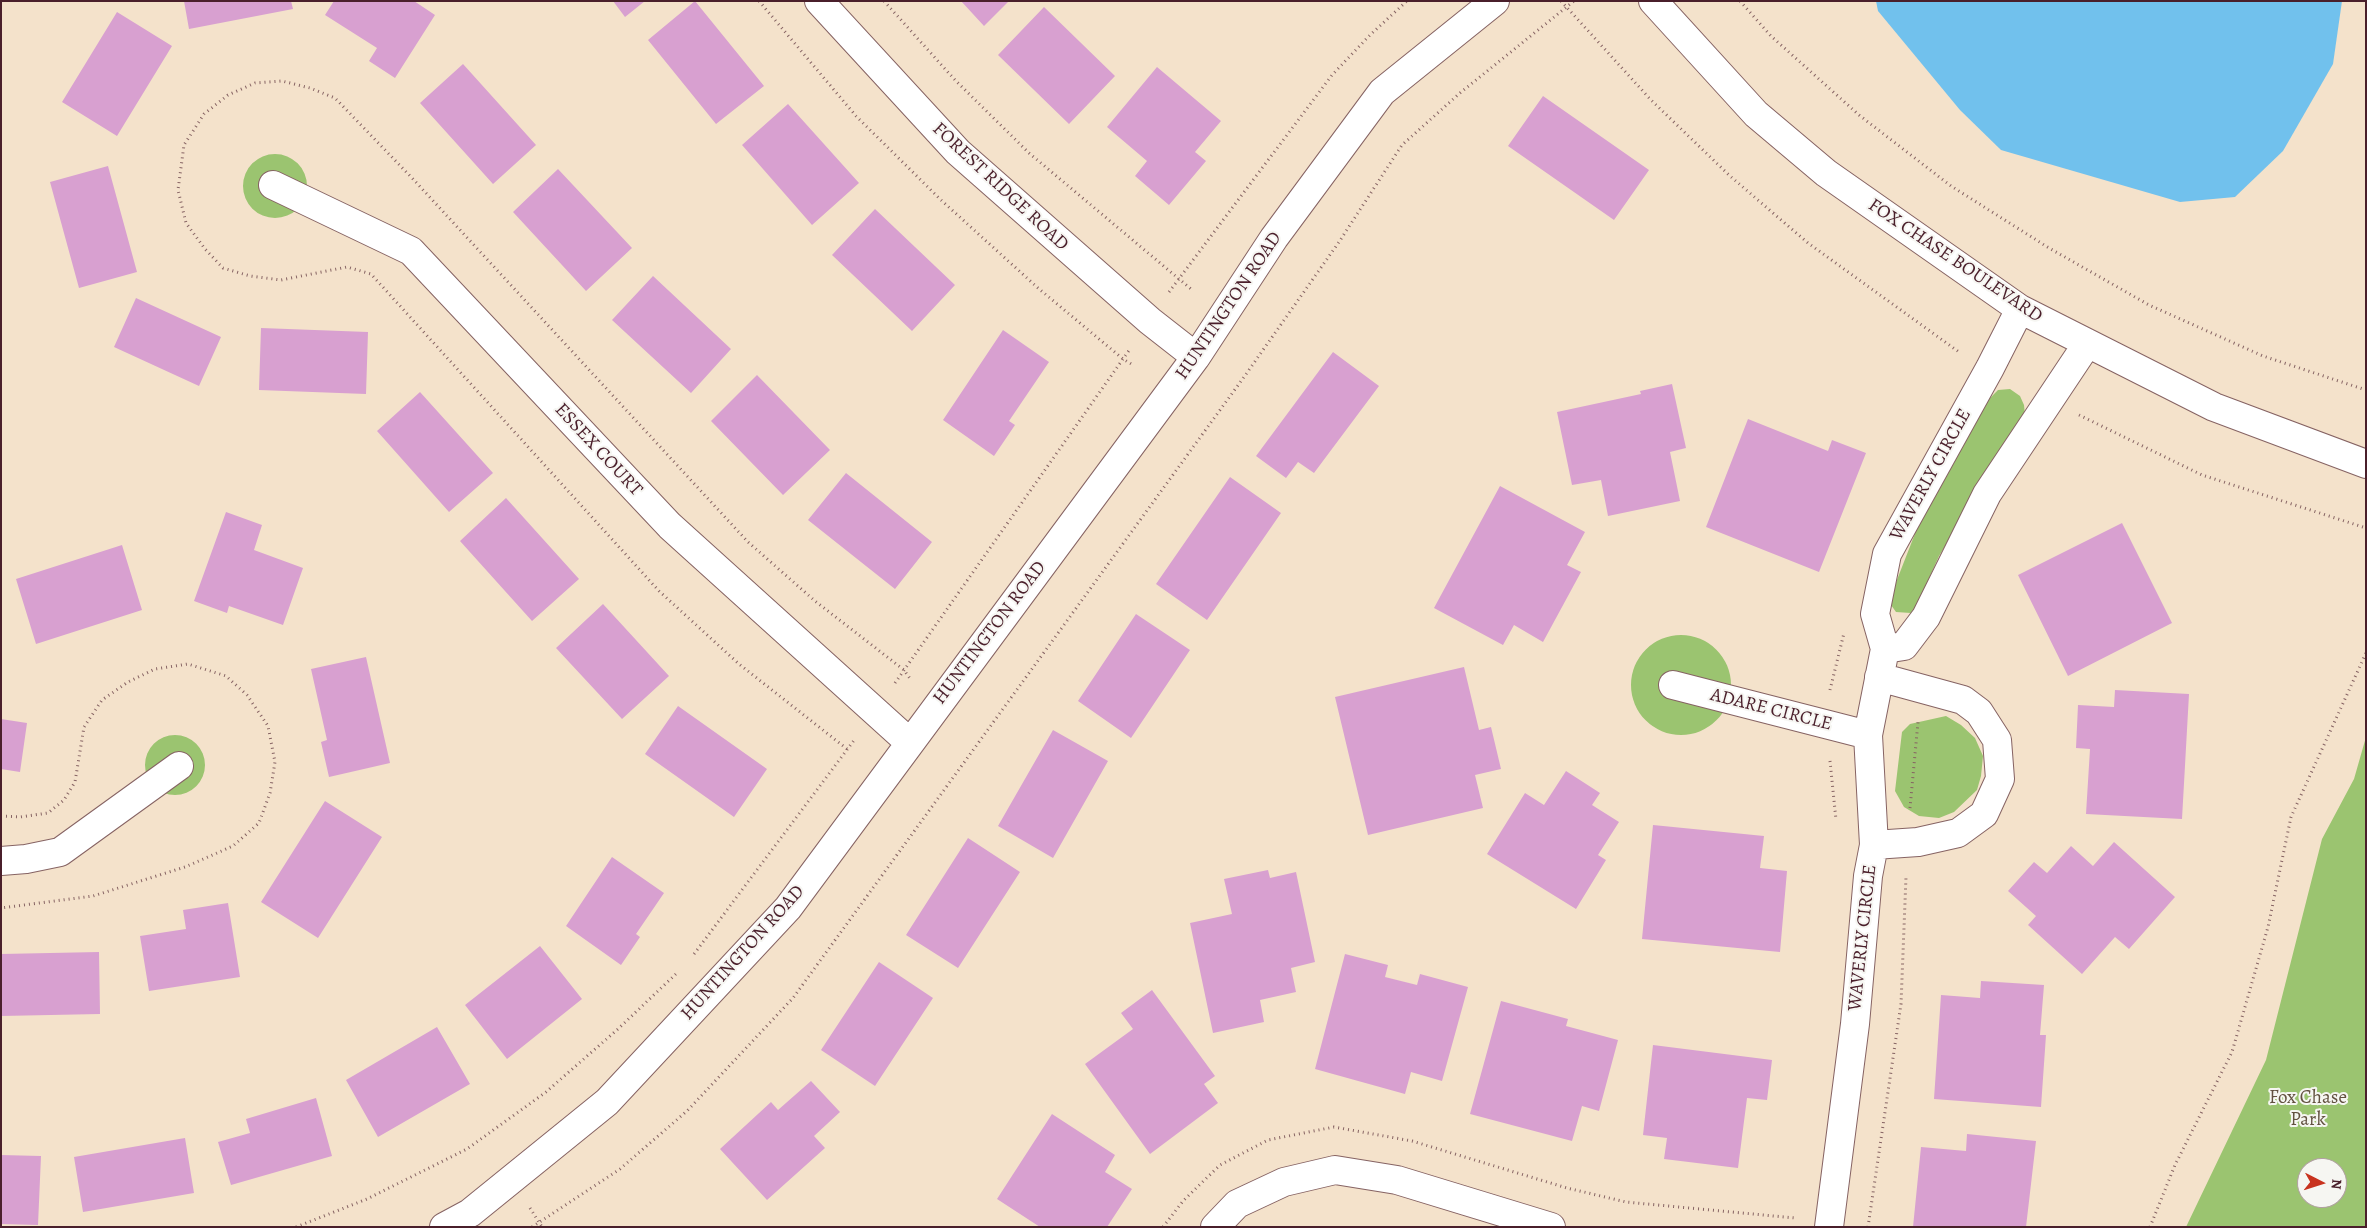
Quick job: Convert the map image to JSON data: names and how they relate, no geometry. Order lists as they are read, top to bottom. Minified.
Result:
{"streets":{"street":["FOREST RIDGE ROAD","FOX CHASE BOULEVARD","HUNTINGTON ROAD","ESSEX COURT","WAVERLY CIRCLE","ADARE CIRCLE"]},"crossings":[["FOREST RIDGE ROAD","HUNTINGTON ROAD"],["FOX CHASE BOULEVARD","WAVERLY CIRCLE"],["HUNTINGTON ROAD","ESSEX COURT"],["WAVERLY CIRCLE","ADARE CIRCLE"]],"parks":["Fox Chase Park"],"north":"right"}
